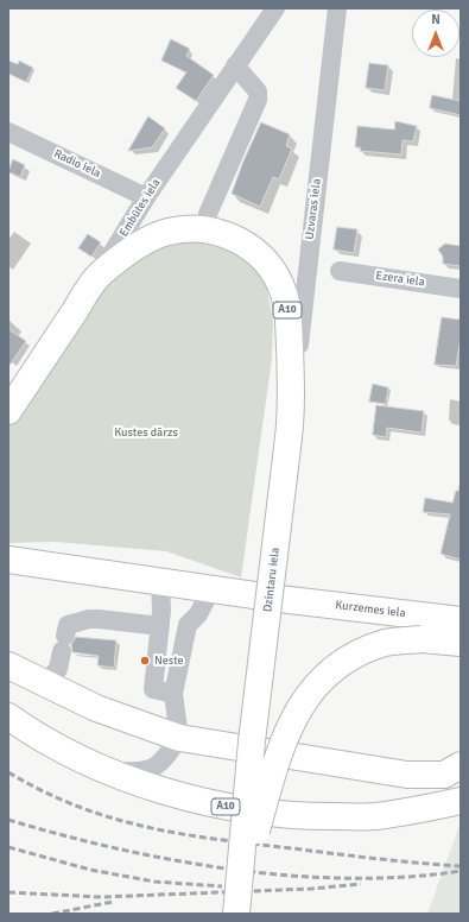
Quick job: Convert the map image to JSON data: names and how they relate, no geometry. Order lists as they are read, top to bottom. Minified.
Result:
{"streets":{"highway":["Embūtes iela","A10","Dzintaru iela","Kurzemes iela"],"street":["Radio iela","Uzvaras iela","Ezera iela"]},"crossings":[["Radio iela","Embūtes iela"],["Embūtes iela","A10"],["Uzvaras iela","A10"],["Uzvaras iela","Dzintaru iela"],["A10","Dzintaru iela"],["A10","Kurzemes iela"]],"parks":["Kustes dārzs"],"places":["Neste"],"north":"top"}
